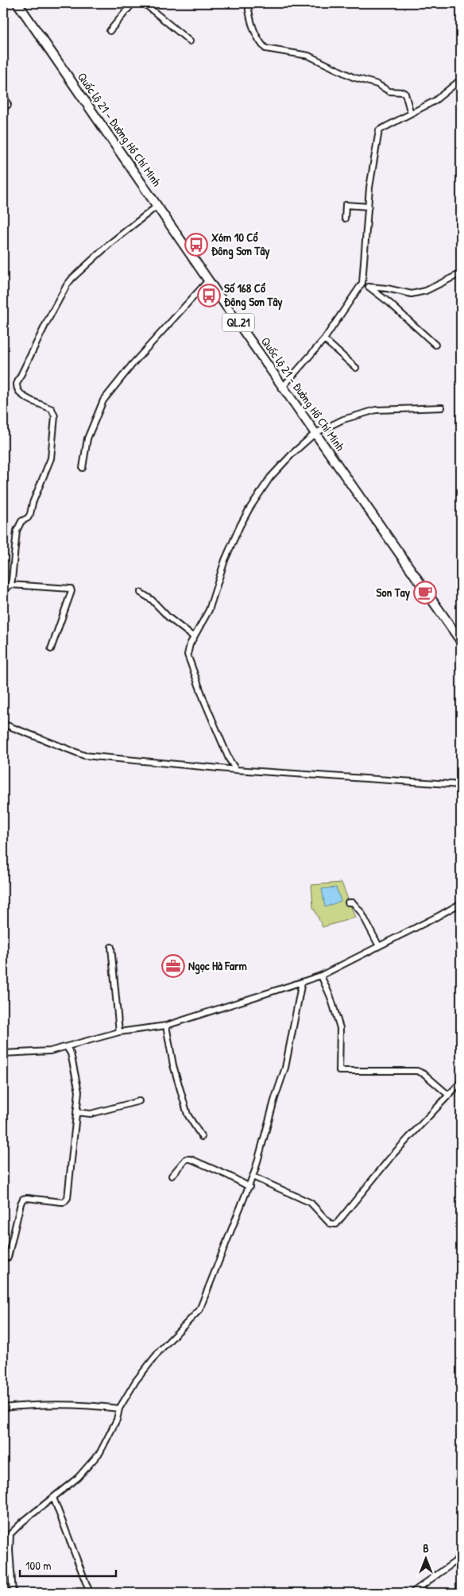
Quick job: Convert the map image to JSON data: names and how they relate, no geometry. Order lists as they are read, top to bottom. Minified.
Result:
{"streets":{"highway":["Quốc lộ 21 - Đường Hồ Chí Minh","QL.21"]},"places":{"bus stop":["Xóm 10 Cổ Đông Sơn Tây","Số 168 Cổ Đông Sơn Tây"],"cafe":["Son Tay"],"office":["Ngọc Hà Farm"]},"scale_bar":"100 m","north":"top"}
